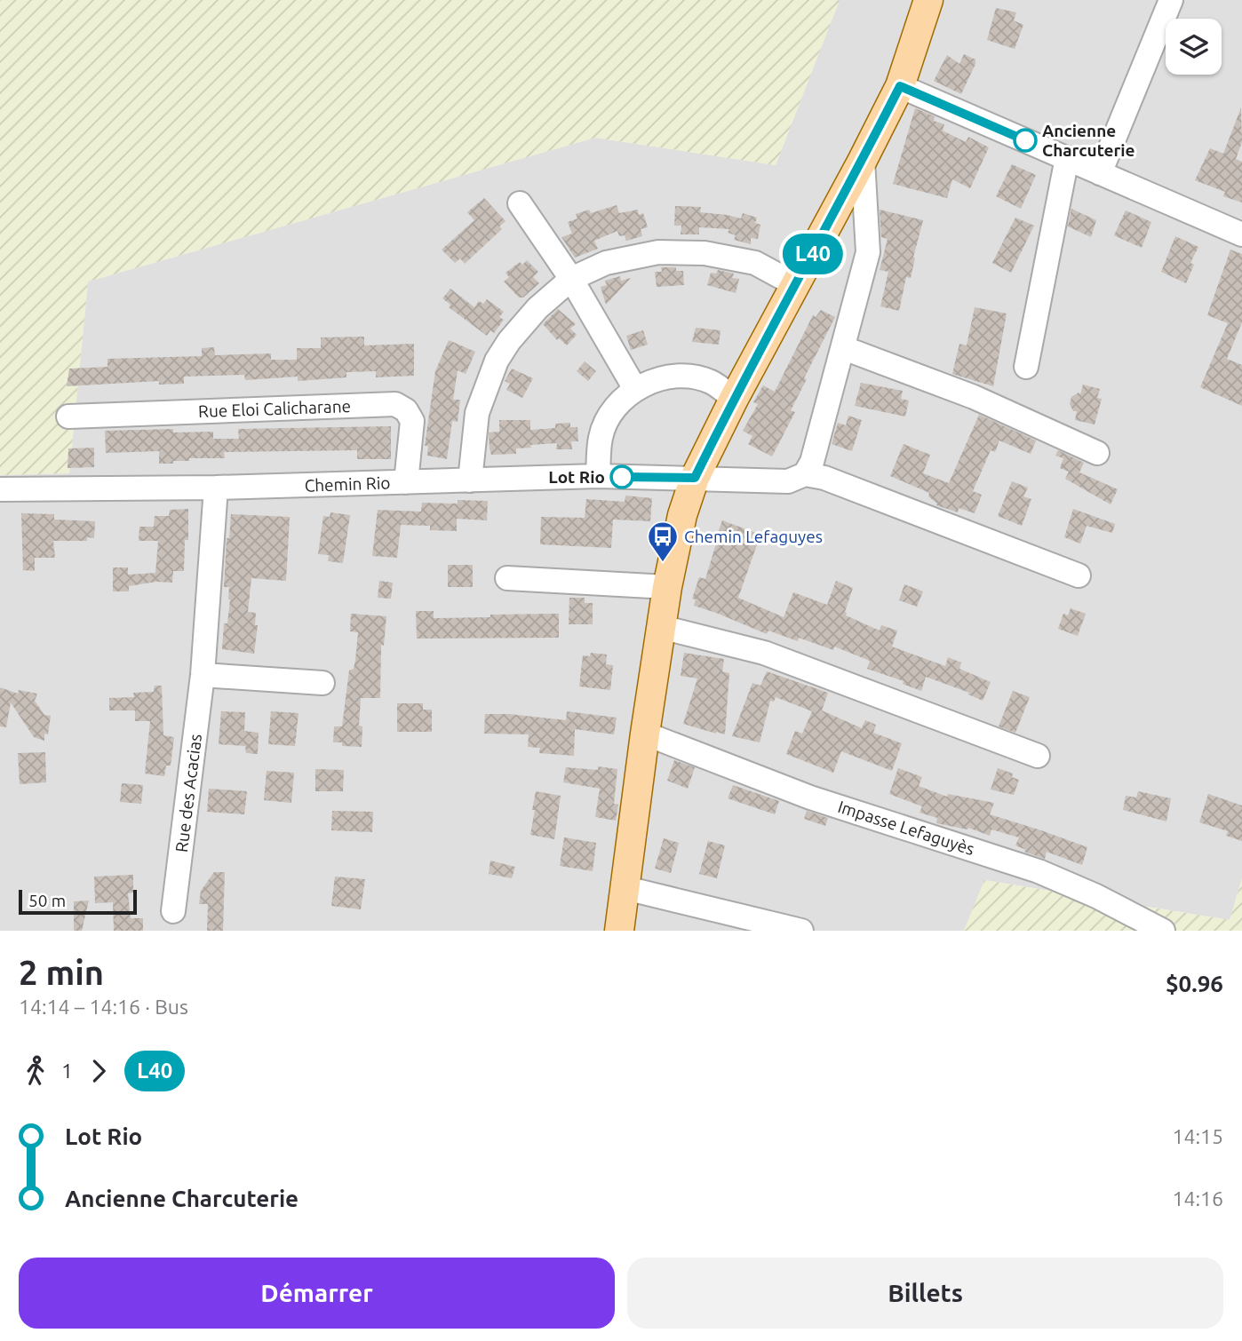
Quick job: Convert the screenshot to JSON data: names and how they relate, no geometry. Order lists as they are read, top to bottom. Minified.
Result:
{"streets":{"street":["Rue Eloi Calicharane","Chemin Rio","Rue des Acacias","Impasse Lefaguyès"]},"crossings":[["Rue Eloi Calicharane","Chemin Rio"],["Chemin Rio","Rue des Acacias"]],"places":{"other":["Ancienne Charcuterie","Lot Rio"],"bus stop":["Chemin Lefaguyes"]},"lines":["bus line L40"],"scale_bar":"50 m","page":{"on_map":"L40","scale":"50 m","heading":["2 min","14:14 – 14:16 · Bus","$0.96"],"legs":["1","L40"],"list":[{"name":"Lot Rio","value":"14:15"},{"name":"Ancienne Charcuterie","value":"14:16"}],"buttons":["Démarrer","Billets"]}}
